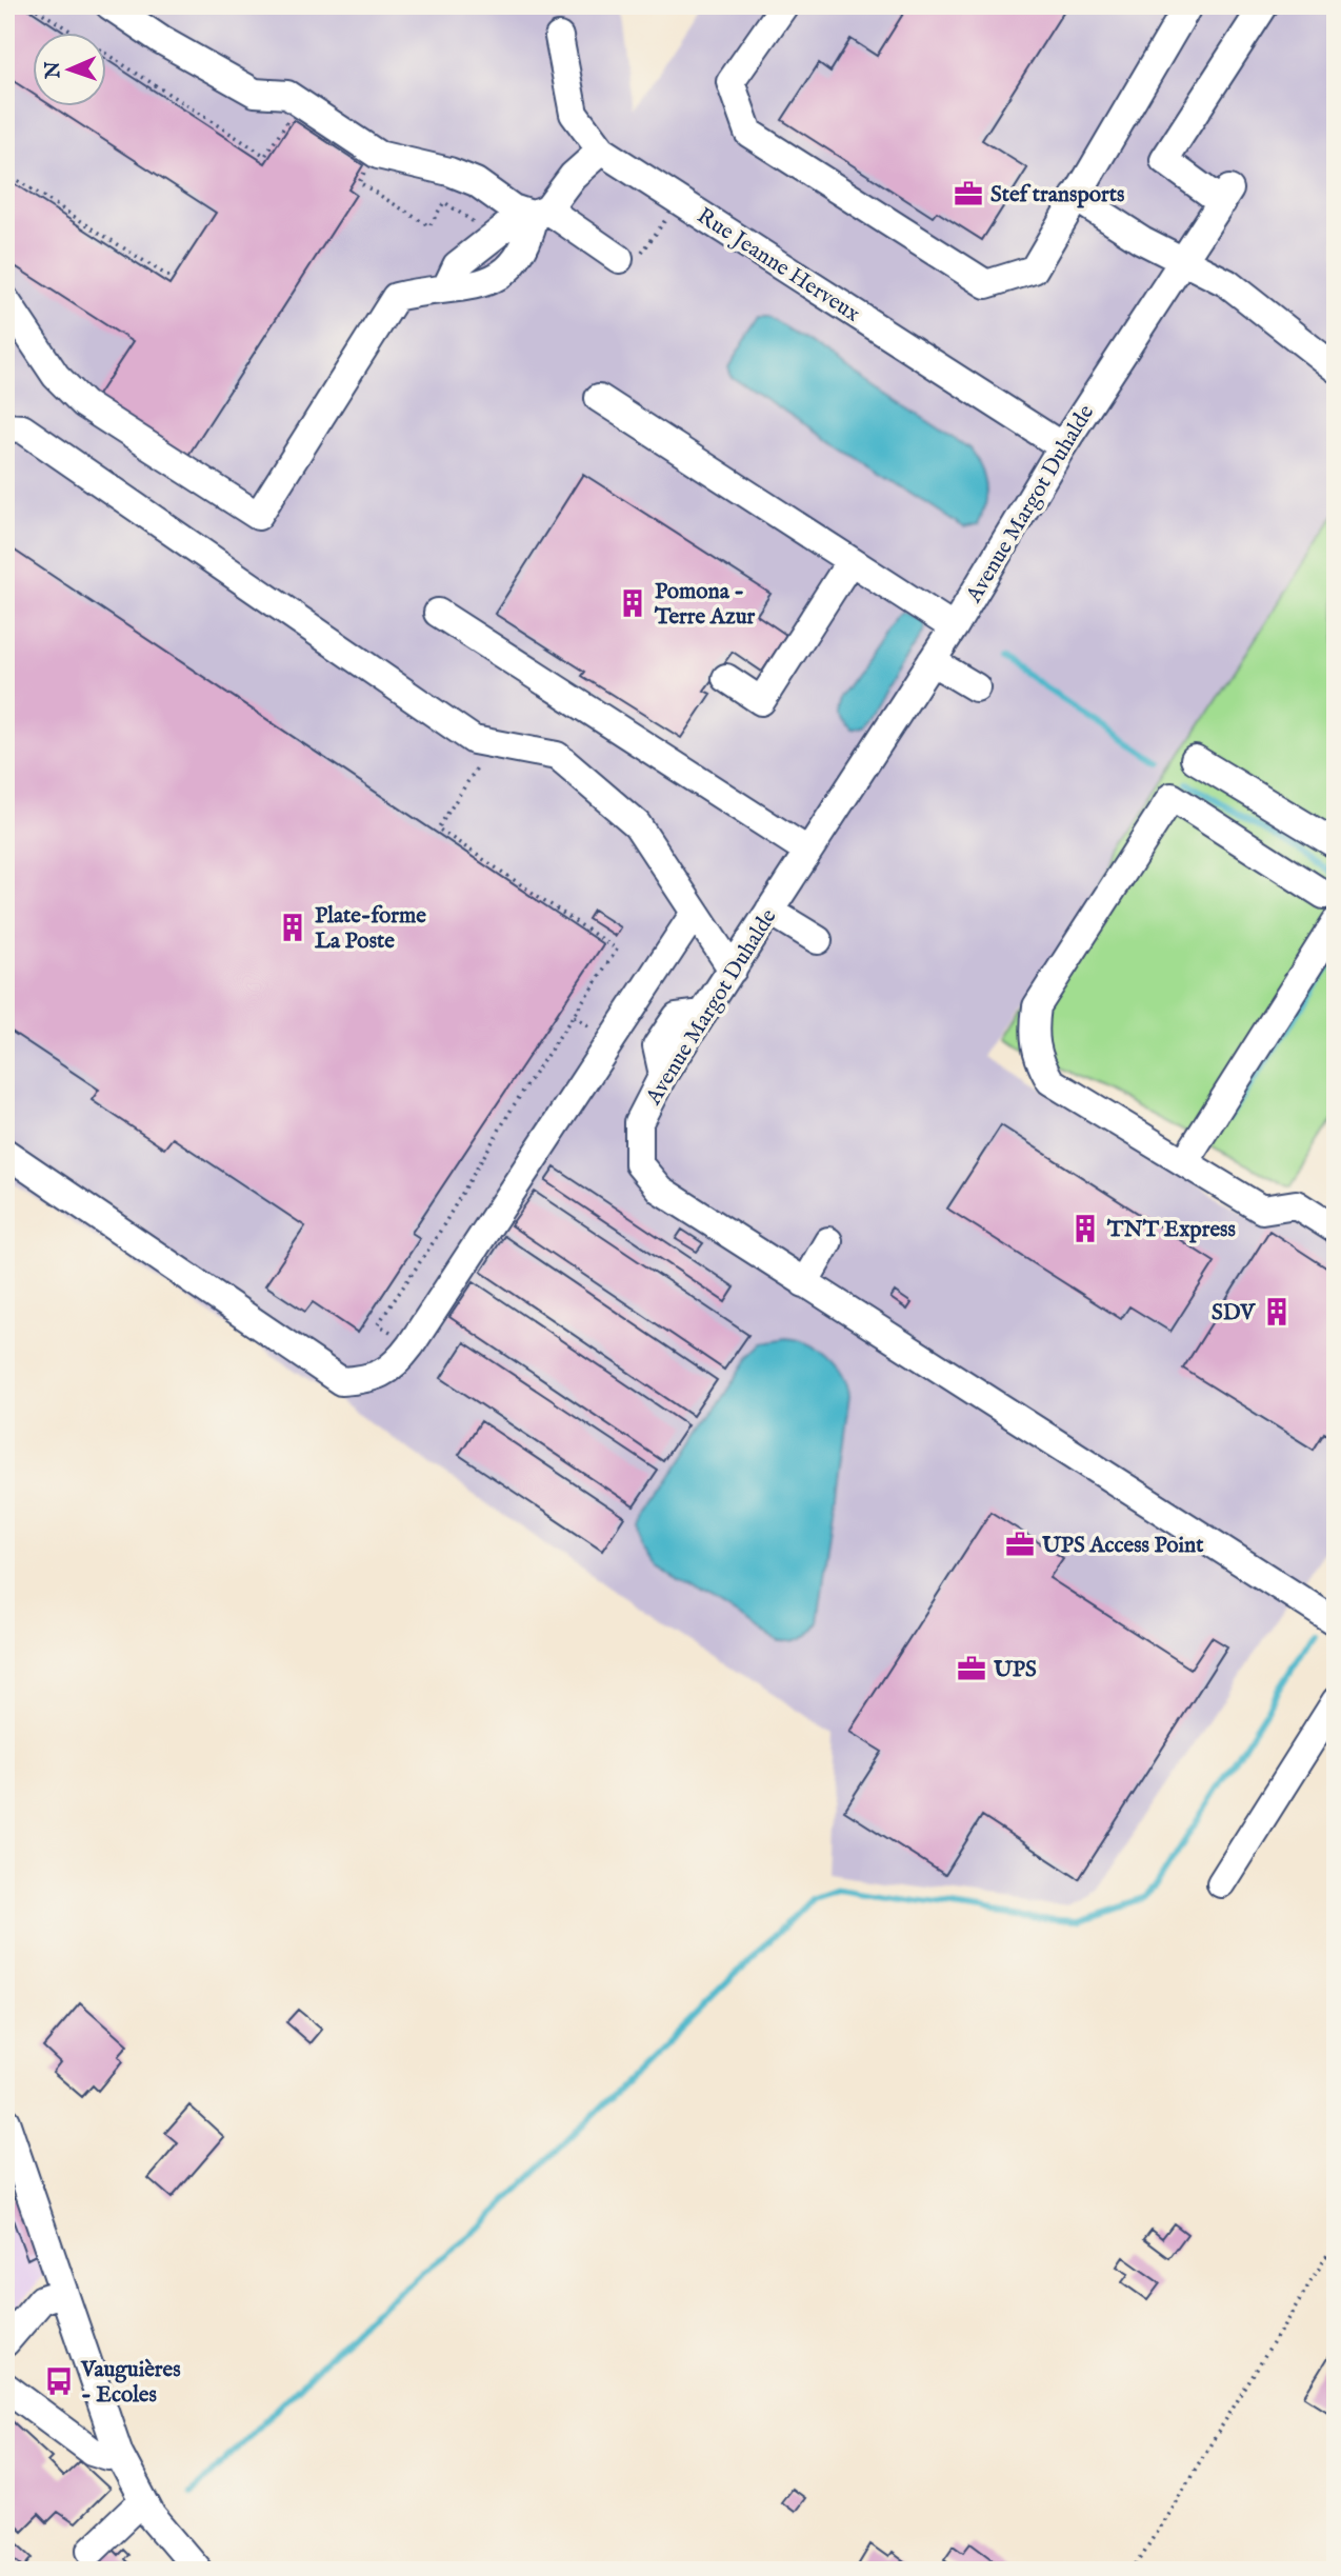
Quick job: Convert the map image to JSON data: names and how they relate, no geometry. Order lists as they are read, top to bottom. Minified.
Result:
{"streets":{"street":["Rue Jeanne Herveux","Avenue Margot Duhalde"]},"crossings":[["Rue Jeanne Herveux","Avenue Margot Duhalde"]],"places":{"office":["Stef transports","UPS Access Point","UPS"],"building":["Pomona - Terre Azur","Plate-forme La Poste","TNT Express","SDV"],"bus stop":["Vauguières - Ecoles"]},"north":"left"}
